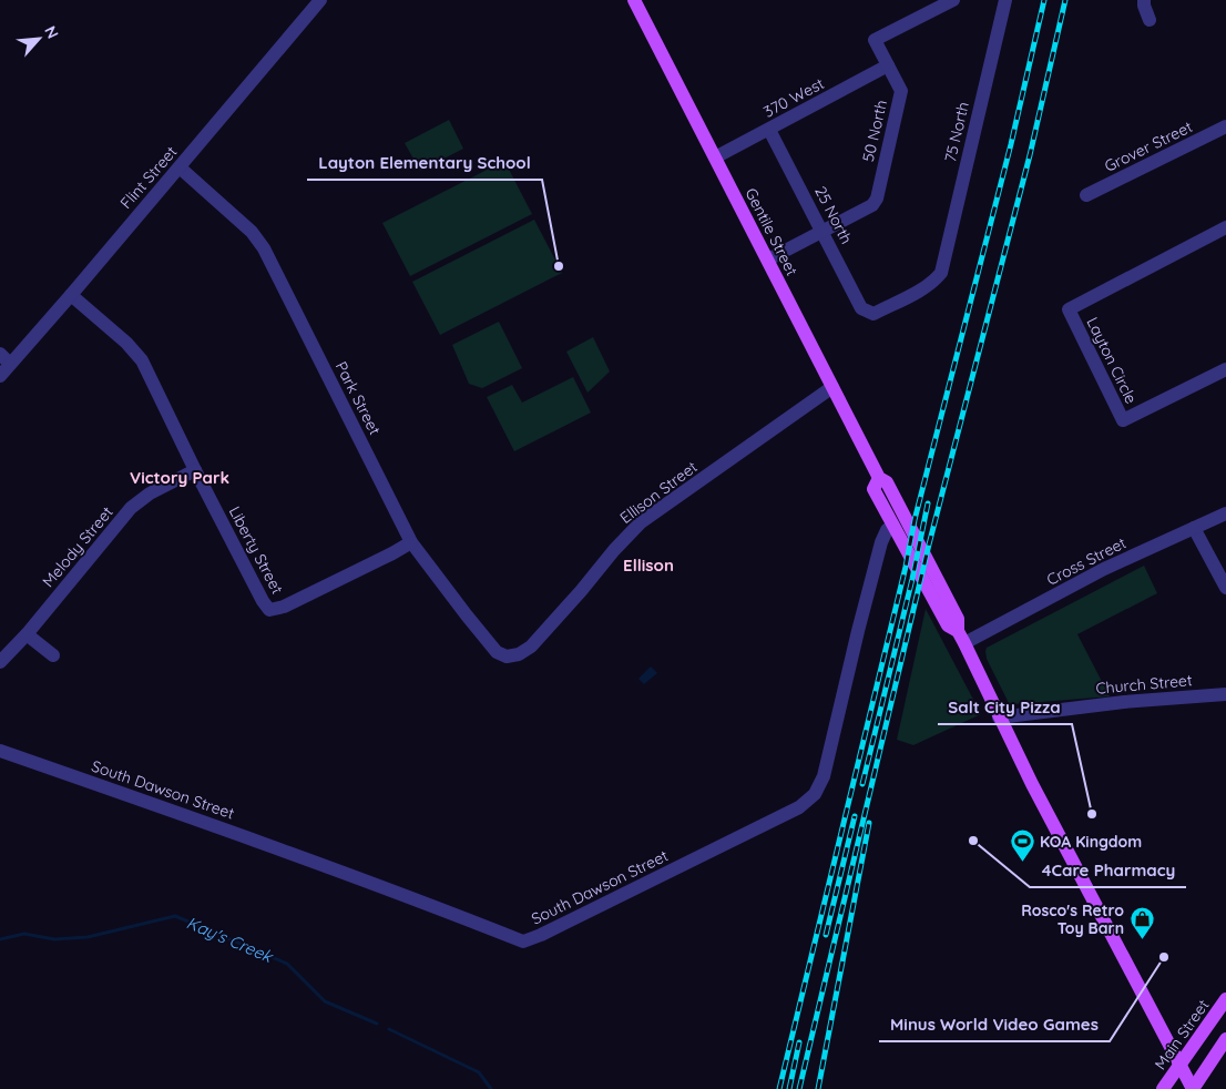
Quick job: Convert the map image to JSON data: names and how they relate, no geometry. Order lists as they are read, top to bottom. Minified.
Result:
{"streets":{"main road":["Gentile Street","Main Street"],"street":["370 West","50 North","75 North","Grover Street","Flint Street","25 North","Layton Circle","Park Street","Ellison Street","Melody Street","Liberty Street","Cross Street","Church Street","South Dawson Street"]},"crossings":[["370 West","50 North"],["370 West","25 North"],["370 West","Gentile Street"],["50 North","25 North"],["75 North","25 North"],["Flint Street","Park Street"],["Flint Street","Liberty Street"],["Gentile Street","Ellison Street"],["Gentile Street","Cross Street"],["Gentile Street","Church Street"],["Gentile Street","South Dawson Street"],["Gentile Street","Main Street"],["Park Street","Ellison Street"],["Park Street","Liberty Street"],["Melody Street","Liberty Street"]],"districts":["Victory Park","Ellison"],"water":["Kay's Creek"],"places":{"other":["Layton Elementary School","Salt City Pizza","4Care Pharmacy","Minus World Video Games"],"sports":["KOA Kingdom"],"shop":["Rosco's Retro Toy Barn"]},"north":"top right"}
